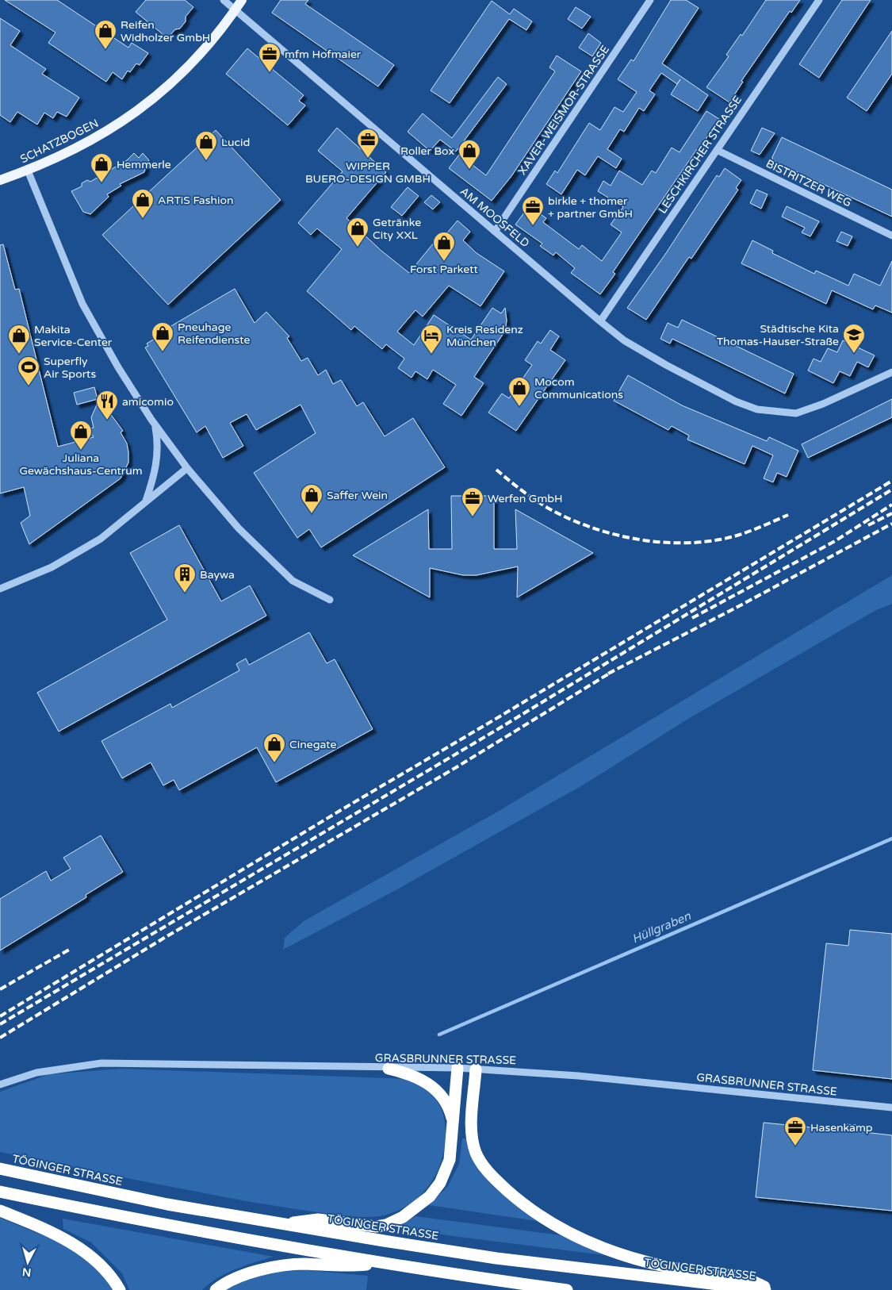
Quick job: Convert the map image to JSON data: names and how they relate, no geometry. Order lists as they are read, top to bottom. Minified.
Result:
{"streets":{"highway":["TÖGINGER STRASSE"],"main road":["SCHATZBOGEN"],"street":["XAVER-WEISMOR-STRASSE","LESCHKIRCHER STRASSE","BISTRITZER WEG","AM MOOSFELD","GRASBRUNNER STRASSE"]},"crossings":[["XAVER-WEISMOR-STRASSE","AM MOOSFELD"],["SCHATZBOGEN","AM MOOSFELD"],["LESCHKIRCHER STRASSE","BISTRITZER WEG"],["LESCHKIRCHER STRASSE","AM MOOSFELD"]],"water":["Hüllgraben"],"places":{"shop":["Reifen Widholzer GmbH","Lucid","Roller Box","Hemmerle","ARTiS Fashion","Getränke City XXL","Forst Parkett","Pneuhage Reifendienste","Makita Service-Center","Mocom Communications","Juliana Gewächshaus-Centrum","Saffer Wein","Cinegate"],"office":["mfm Hofmaier","WIPPER BUERO-DESIGN GMBH","birkle + thomer + partner GmbH","Werfen GmbH","Hasenkamp"],"school or university":["Städtische Kita Thomas-Hauser-Straße"],"hotel":["Kreis Residenz München"],"sports":["Superfly Air Sports"],"restaurant":["amicomio"],"building":["Baywa"]},"north":"bottom"}
